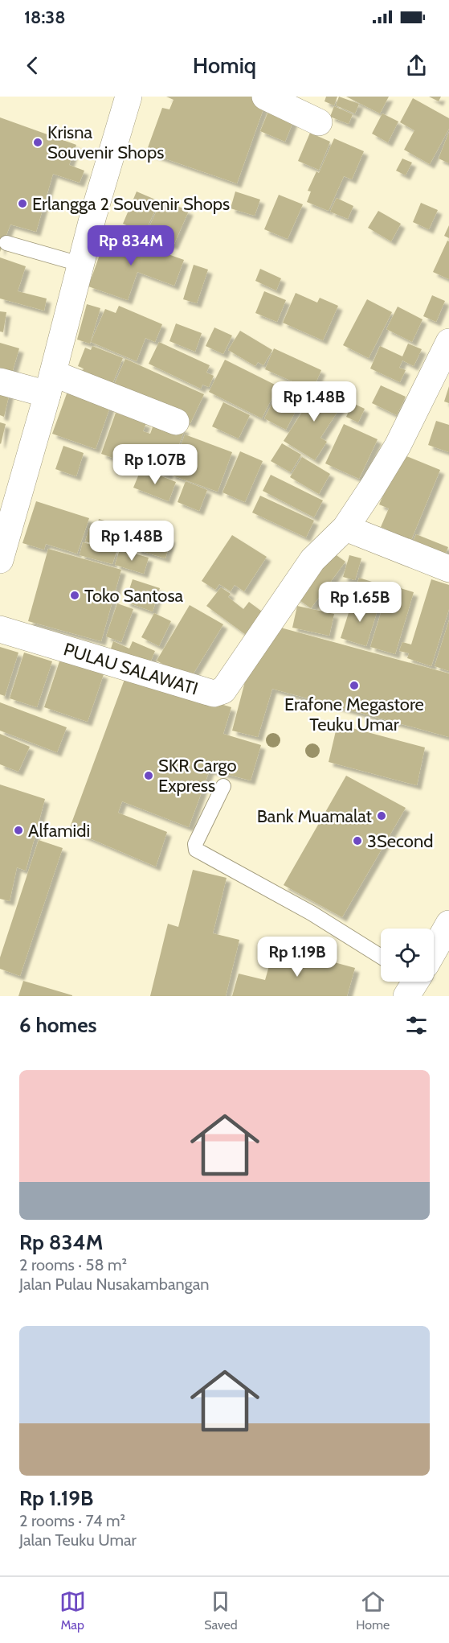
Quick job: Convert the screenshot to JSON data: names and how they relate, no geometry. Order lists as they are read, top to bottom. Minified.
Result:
{"streets":{"street":["PULAU SALAWATI"]},"places":["Krisna Souvenir Shops","Erlangga 2 Souvenir Shops","Toko Santosa","Erafone Megastore Teuku Umar","SKR Cargo Express","Bank Muamalat","Alfamidi","3Second"],"page":{"status":"18:38","header":"Homiq","price":["Rp 834M","Rp 1.48B","Rp 1.07B","Rp 1.48B","Rp 1.65B","Rp 1.19B"],"heading":"6 homes","list":[{"name":"Rp 834M","note":"2 rooms · 58 m² · Jalan Pulau Nusakambangan"},{"name":"Rp 1.19B","note":"2 rooms · 74 m² · Jalan Teuku Umar"}],"tabs":["Map","Saved","Home"]}}
